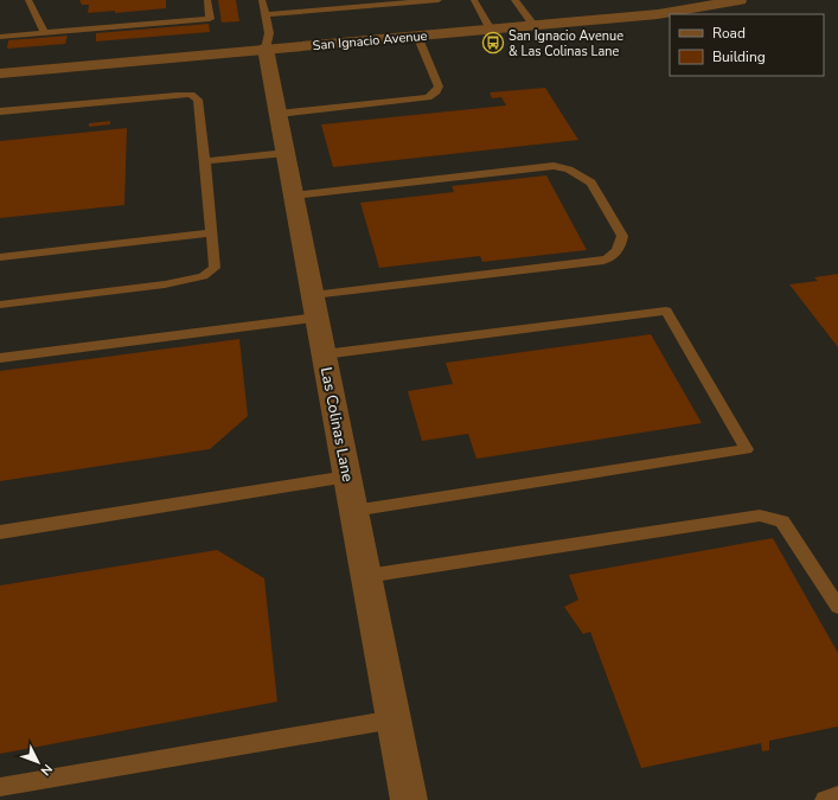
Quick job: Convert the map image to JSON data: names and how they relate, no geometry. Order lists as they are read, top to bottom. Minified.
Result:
{"streets":{"street":["San Ignacio Avenue","Las Colinas Lane"]},"crossings":[["San Ignacio Avenue","Las Colinas Lane"]],"places":{"bus stop":["San Ignacio Avenue & Las Colinas Lane"]},"legend":["Road","Building"],"north":"bottom right"}
